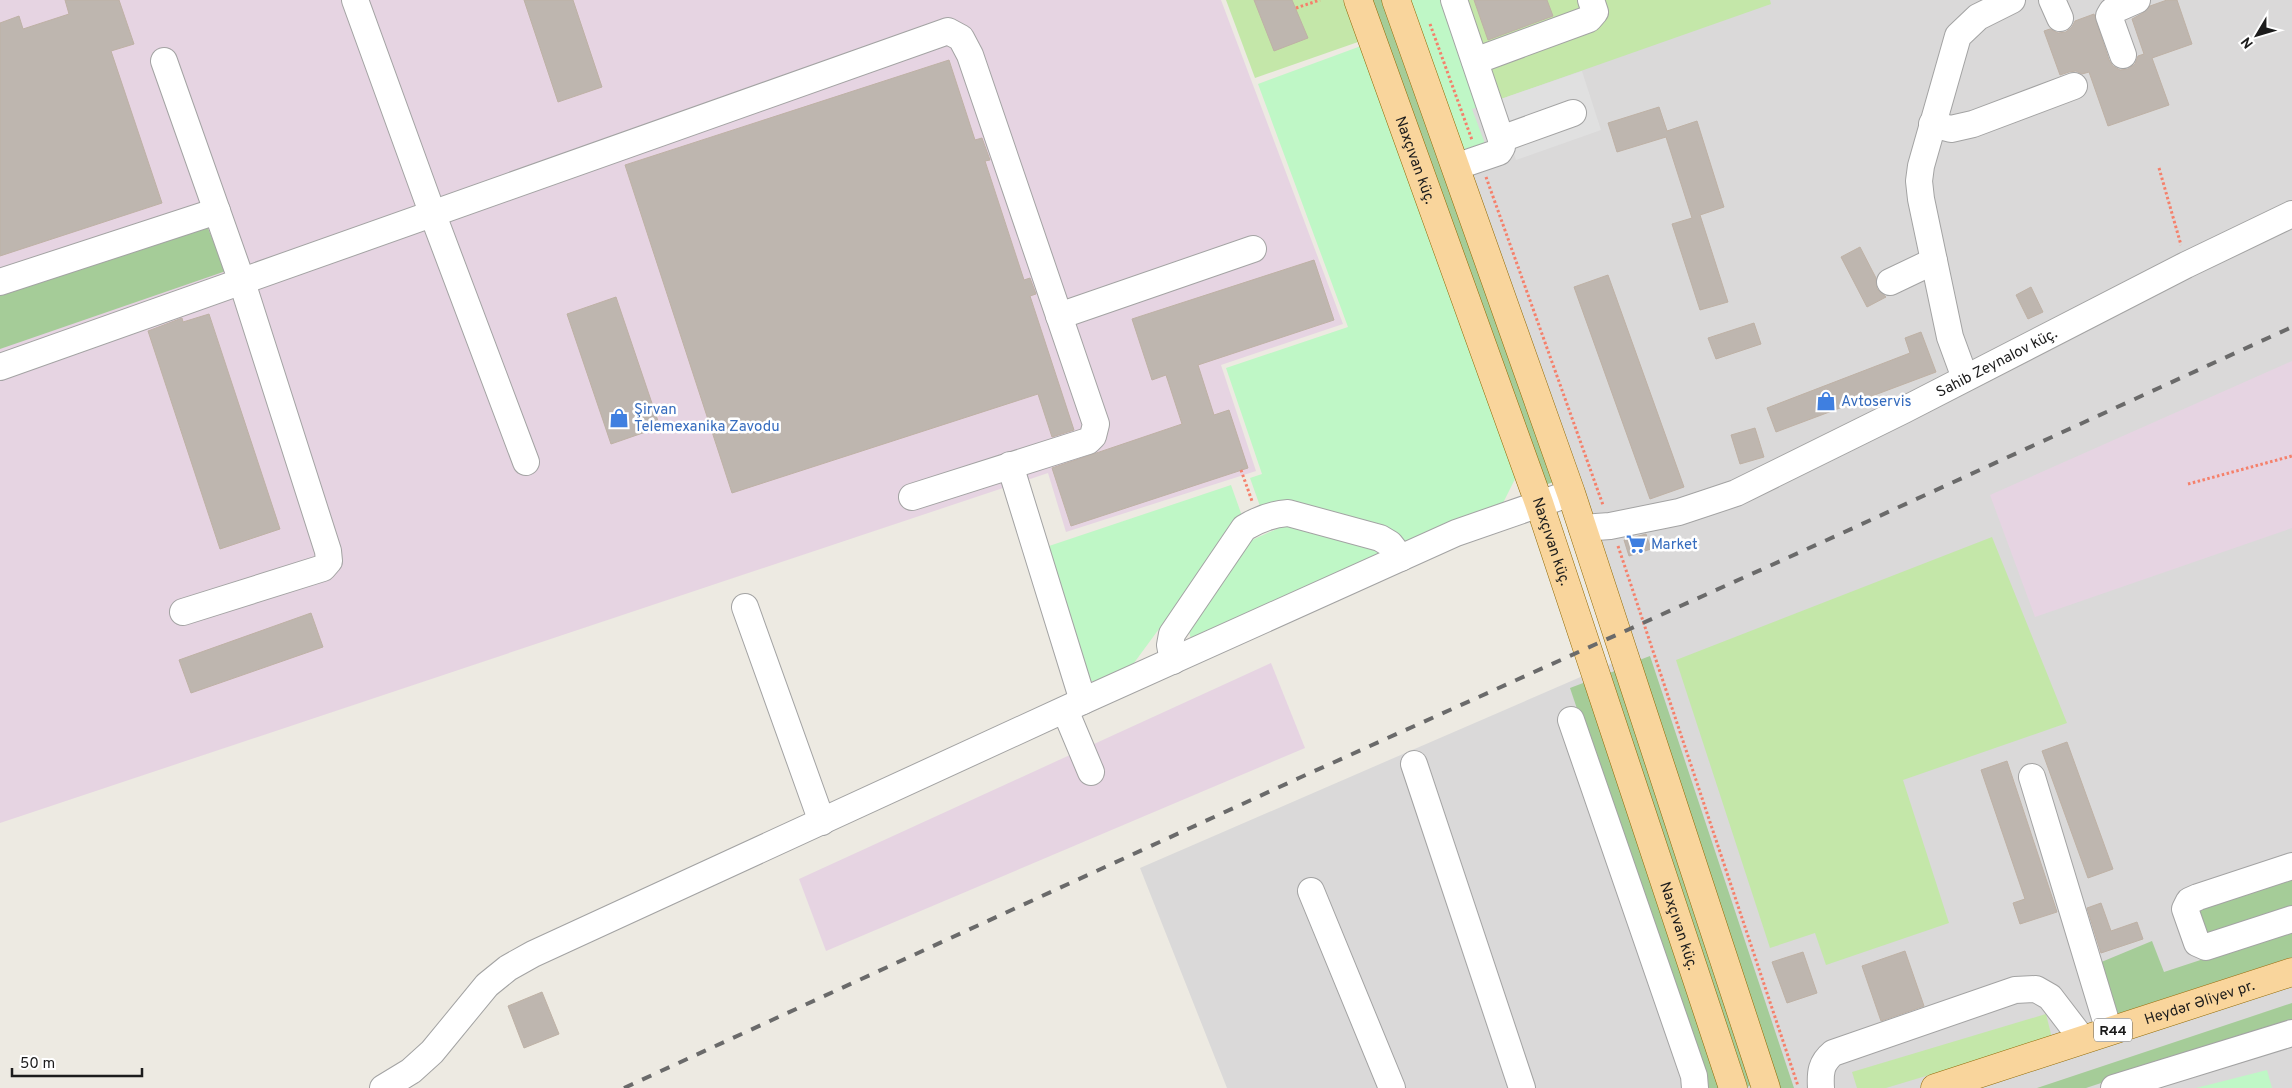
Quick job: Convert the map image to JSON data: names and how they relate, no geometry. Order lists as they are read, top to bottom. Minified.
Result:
{"streets":{"main road":["Naxçıvan küç.","Heydər Əliyev pr.","R44"],"street":["Sahib Zeynalov küç."]},"crossings":[["Naxçıvan küç.","Sahib Zeynalov küç."]],"places":{"shop":["Avtoservis","Şirvan Telemexanika Zavodu"],"supermarket":["Market"]},"scale_bar":"50 m","north":"bottom left"}
